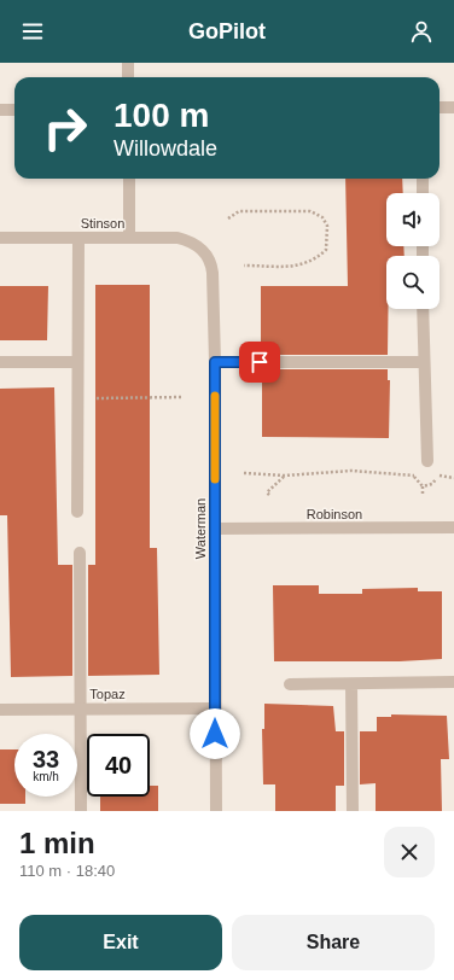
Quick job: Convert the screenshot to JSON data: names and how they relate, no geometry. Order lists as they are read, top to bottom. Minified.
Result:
{"streets":{"street":["Stinson","Robinson","Waterman","Topaz"]},"crossings":[["Stinson","Waterman"],["Robinson","Waterman"],["Waterman","Topaz"]],"page":{"header":"GoPilot","turn":["100 m","Willowdale"],"speed":"33 km/h","limit":"40","heading":["1 min","110 m · 18:40"],"buttons":["Exit","Share"]}}
